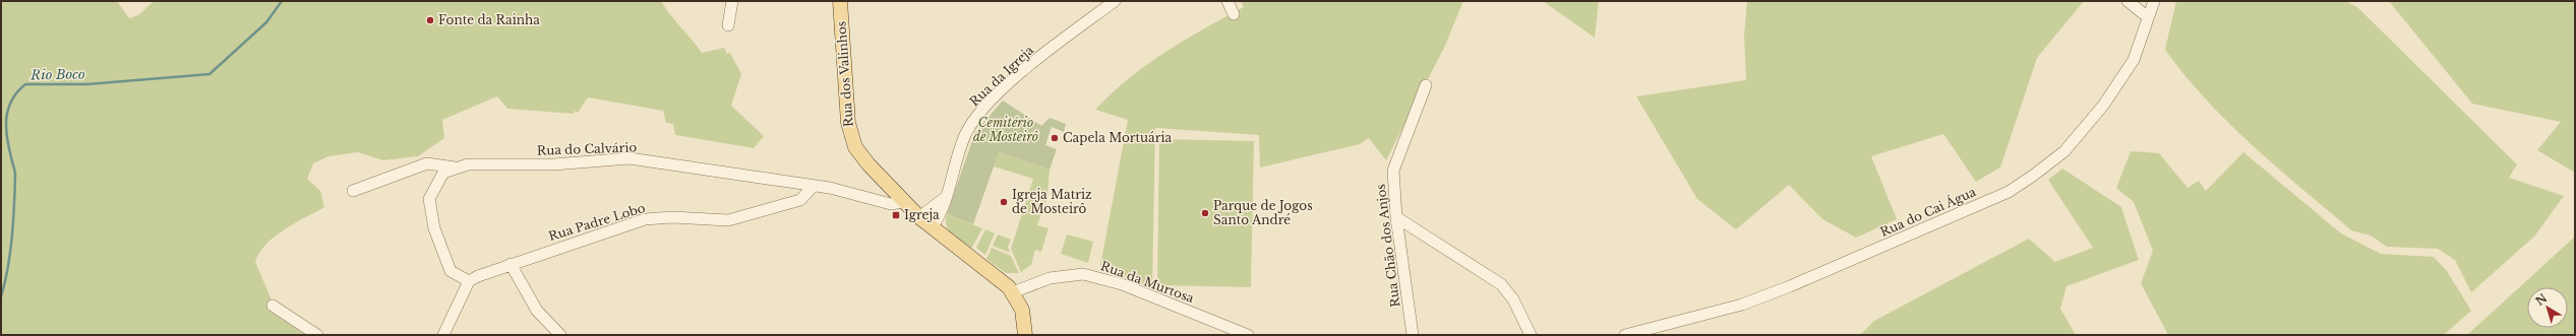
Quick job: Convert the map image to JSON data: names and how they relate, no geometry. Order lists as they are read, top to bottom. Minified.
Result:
{"streets":{"main road":["Rua dos Valinhos"],"street":["Rua da Igreja","Rua do Calvário","Rua do Cai Água","Rua Padre Lobo","Rua Chão dos Anjos","Rua da Murtosa"]},"crossings":[["Rua dos Valinhos","Rua da Igreja"],["Rua dos Valinhos","Rua do Calvário"],["Rua dos Valinhos","Rua da Murtosa"],["Rua do Calvário","Rua Padre Lobo"]],"water":["Rio Boco"],"parks":["Cemitério de Mosteirô"],"places":{"other":["Fonte da Rainha","Capela Mortuária","Igreja Matriz de Mosteirô","Parque de Jogos Santo André"],"transit":["Igreja"]},"north":"top left"}
